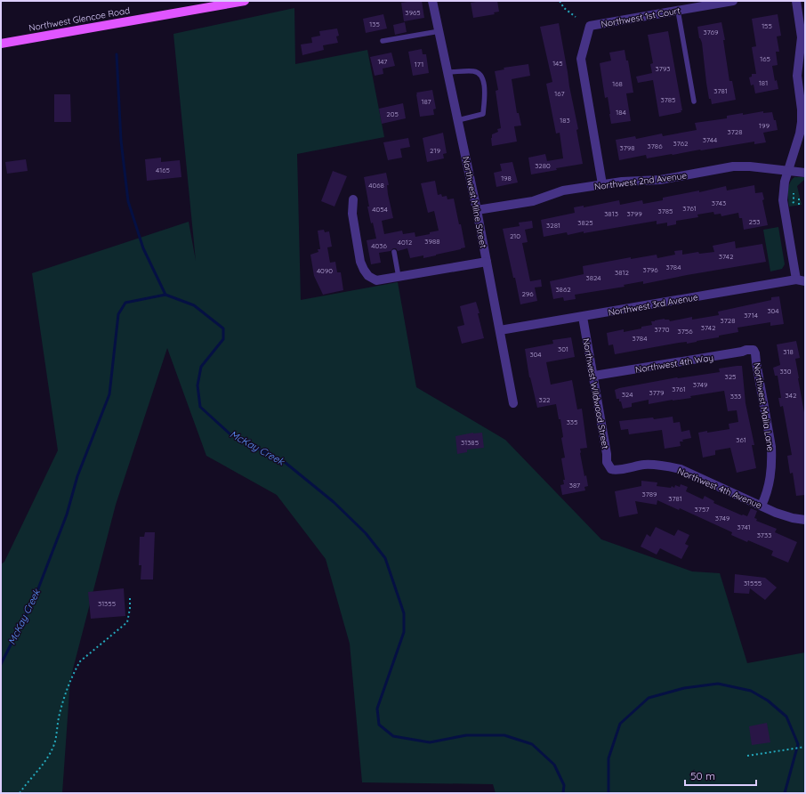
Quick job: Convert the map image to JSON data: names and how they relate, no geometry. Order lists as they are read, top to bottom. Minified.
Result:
{"streets":{"main road":["Northwest Glencoe Road"],"street":["Northwest 1st Court","Northwest 2nd Avenue","Northwest Milne Street","Northwest 3rd Avenue","Northwest 4th Way","Northwest Wildwood Street","Northwest Malia Lane","Northwest 4th Avenue"]},"crossings":[["Northwest 1st Court","Northwest 2nd Avenue"],["Northwest 2nd Avenue","Northwest Milne Street"],["Northwest Milne Street","Northwest 3rd Avenue"],["Northwest 3rd Avenue","Northwest Wildwood Street"],["Northwest 4th Way","Northwest Wildwood Street"],["Northwest 4th Way","Northwest Malia Lane"],["Northwest Wildwood Street","Northwest 4th Avenue"],["Northwest Malia Lane","Northwest 4th Avenue"]],"water":["McKay Creek"],"house_numbers":["3965","135","155","3769","165","147","145","171","3793","181","168","3781","167","3785","187","184","205","183","199","3728","3744","3762","3786","3798","219","3280","4165","198","4068","3743","3761","4054","3785","3813","3799","253","3825","3281","210","3988","4012","4036","3742","3784","3796","4090","3812","3824","3862","296","304","3714","3728","3742","3770","3756","3784","301","318","304","330","325","3749","3761","3779","324","342","333","322","335","361","31385","387","3789","3781","3757","3749","3741","3733","31555","31355"],"scale_bar":"50 m"}
